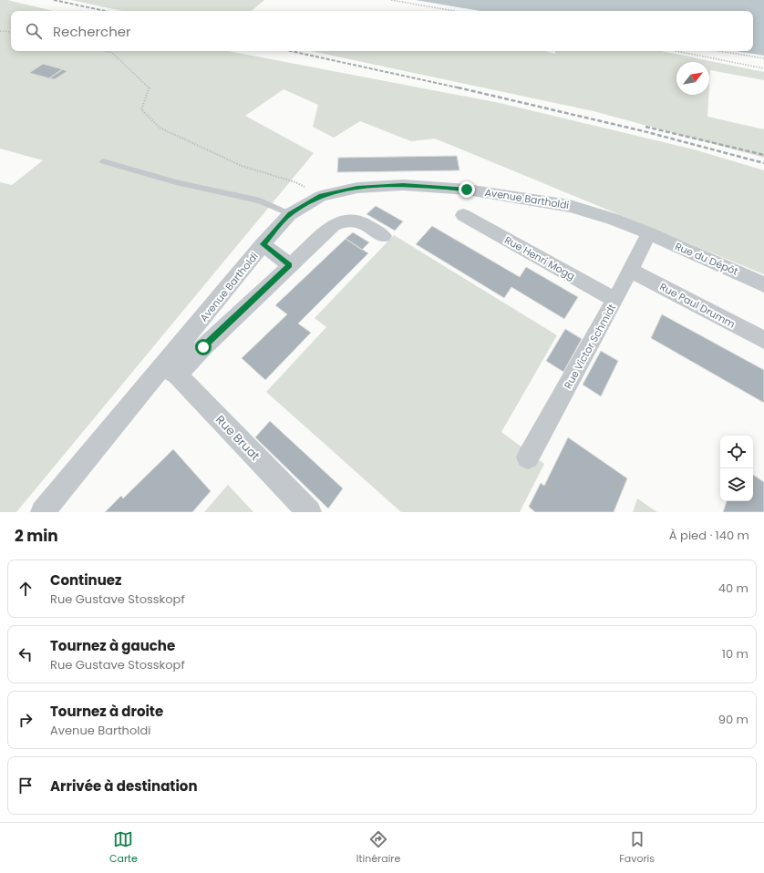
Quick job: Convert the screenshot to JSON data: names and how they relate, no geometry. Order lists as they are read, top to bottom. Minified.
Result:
{"streets":{"street":["Avenue Bartholdi","Rue Henri Mogg","Rue du Dépôt","Rue Paul Drumm","Rue Victor Schmidt","Rue Bruat"]},"crossings":[["Avenue Bartholdi","Rue du Dépôt"],["Avenue Bartholdi","Rue Victor Schmidt"],["Avenue Bartholdi","Rue Bruat"],["Rue Henri Mogg","Rue Victor Schmidt"],["Rue du Dépôt","Rue Victor Schmidt"],["Rue Paul Drumm","Rue Victor Schmidt"]],"north":"top right","page":{"search":"Rechercher","heading":["2 min","À pied · 140 m"],"list":[["Continuez","Rue Gustave Stosskopf","40 m"],["Tournez à gauche","Rue Gustave Stosskopf","10 m"],["Tournez à droite","Avenue Bartholdi","90 m"],"Arrivée à destination"],"nav":["Carte","Itinéraire","Favoris"]}}
